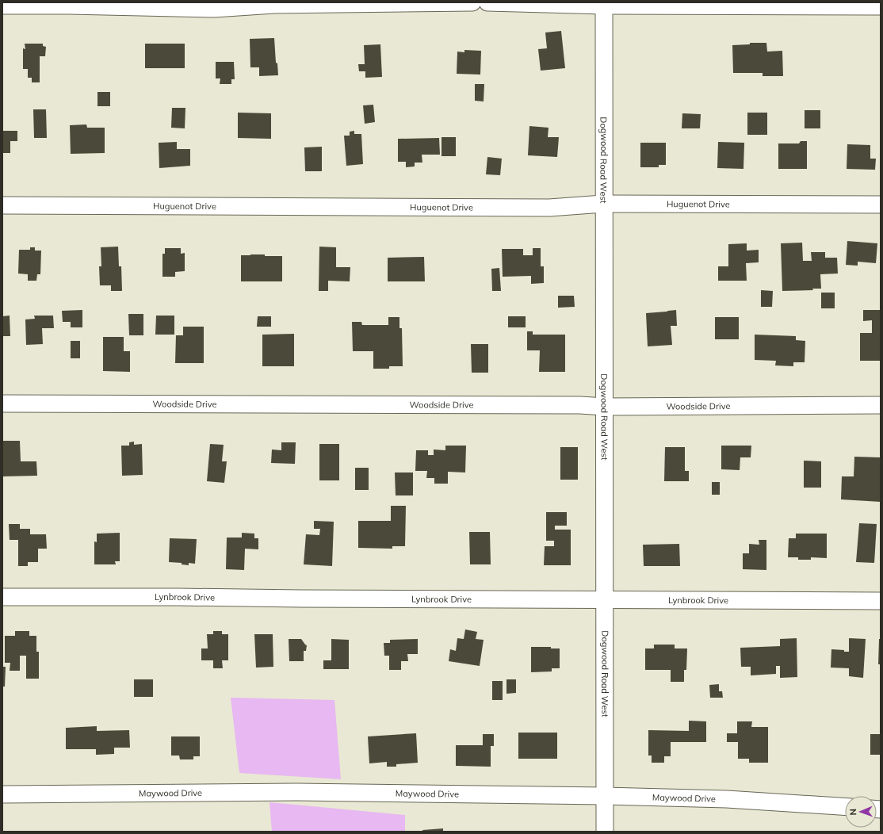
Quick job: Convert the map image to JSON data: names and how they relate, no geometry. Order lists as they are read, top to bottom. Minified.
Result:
{"streets":{"street":["Dogwood Road West","Huguenot Drive","Woodside Drive","Lynbrook Drive","Maywood Drive"]},"crossings":[["Dogwood Road West","Huguenot Drive"],["Dogwood Road West","Woodside Drive"],["Dogwood Road West","Lynbrook Drive"],["Dogwood Road West","Maywood Drive"]],"north":"left"}
